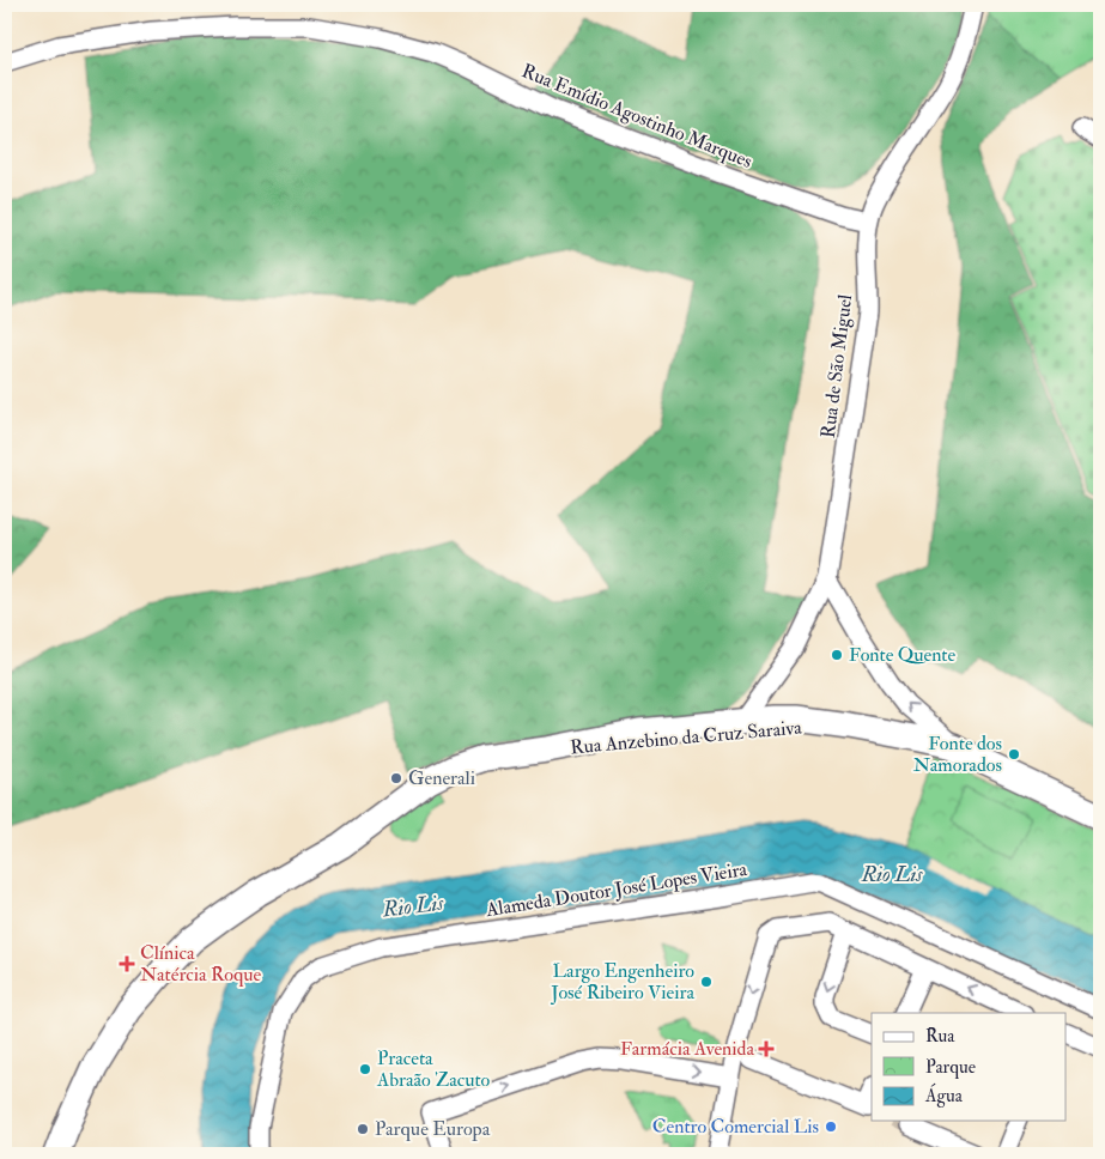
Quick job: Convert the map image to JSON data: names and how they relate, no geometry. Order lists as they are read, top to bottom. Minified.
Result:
{"streets":{"street":["Rua Emídio Agostinho Marques","Rua de São Miguel","Rua Anzebino da Cruz Saraiva","Alameda Doutor José Lopes Vieira"]},"crossings":[["Rua Emídio Agostinho Marques","Rua de São Miguel"],["Rua de São Miguel","Rua Anzebino da Cruz Saraiva"]],"water":["Rio Lis"],"places":{"other":["Fonte Quente","Fonte dos Namorados","Generali","Largo Engenheiro José Ribeiro Vieira","Praceta Abraão Zacuto","Centro Comercial Lis","Parque Europa"],"health":["Clínica Natércia Roque","Farmácia Avenida"]},"legend":["Rua","Parque","Água"]}
